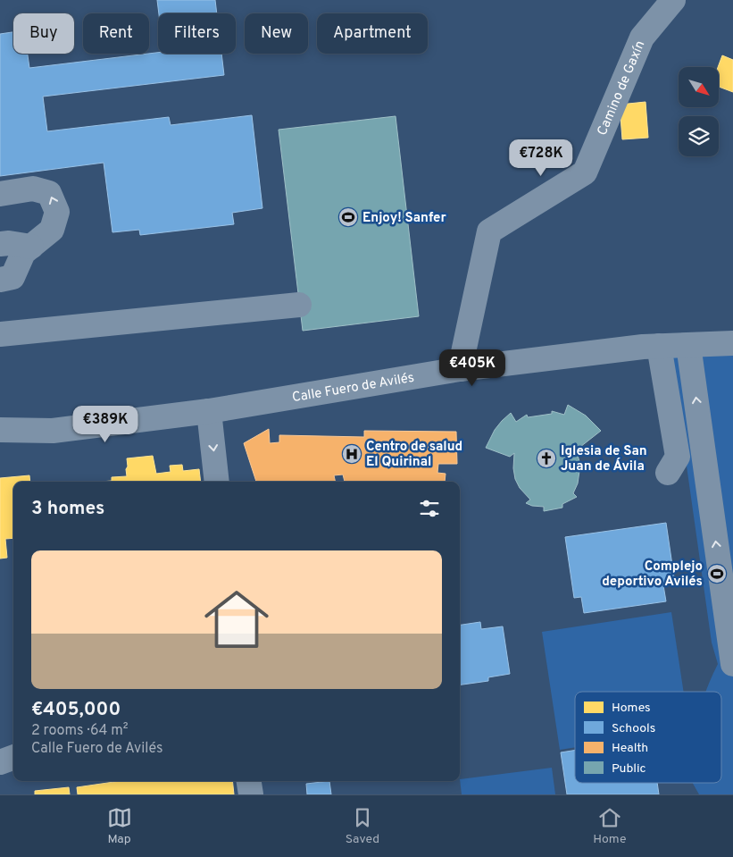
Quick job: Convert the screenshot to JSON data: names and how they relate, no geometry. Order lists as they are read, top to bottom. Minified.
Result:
{"streets":{"street":["Camino de Gaxín","Calle Fuero de Avilés"]},"crossings":[["Camino de Gaxín","Calle Fuero de Avilés"]],"places":{"sports":["Enjoy! Sanfer","Complejo deportivo Avilés"],"hospital":["Centro de salud El Quirinal"],"church":["Iglesia de San Juan de Ávila"]},"legend":["Homes","Schools","Health","Public"],"north":"bottom right","page":{"chip":["Buy","Rent","Filters","New","Apartment"],"price":["€728K","€405K","€389K"],"heading":"3 homes","list":[{"name":"€405,000","note":"2 rooms · 64 m² · Calle Fuero de Avilés"}],"tabs":["Map","Saved","Home"]}}
